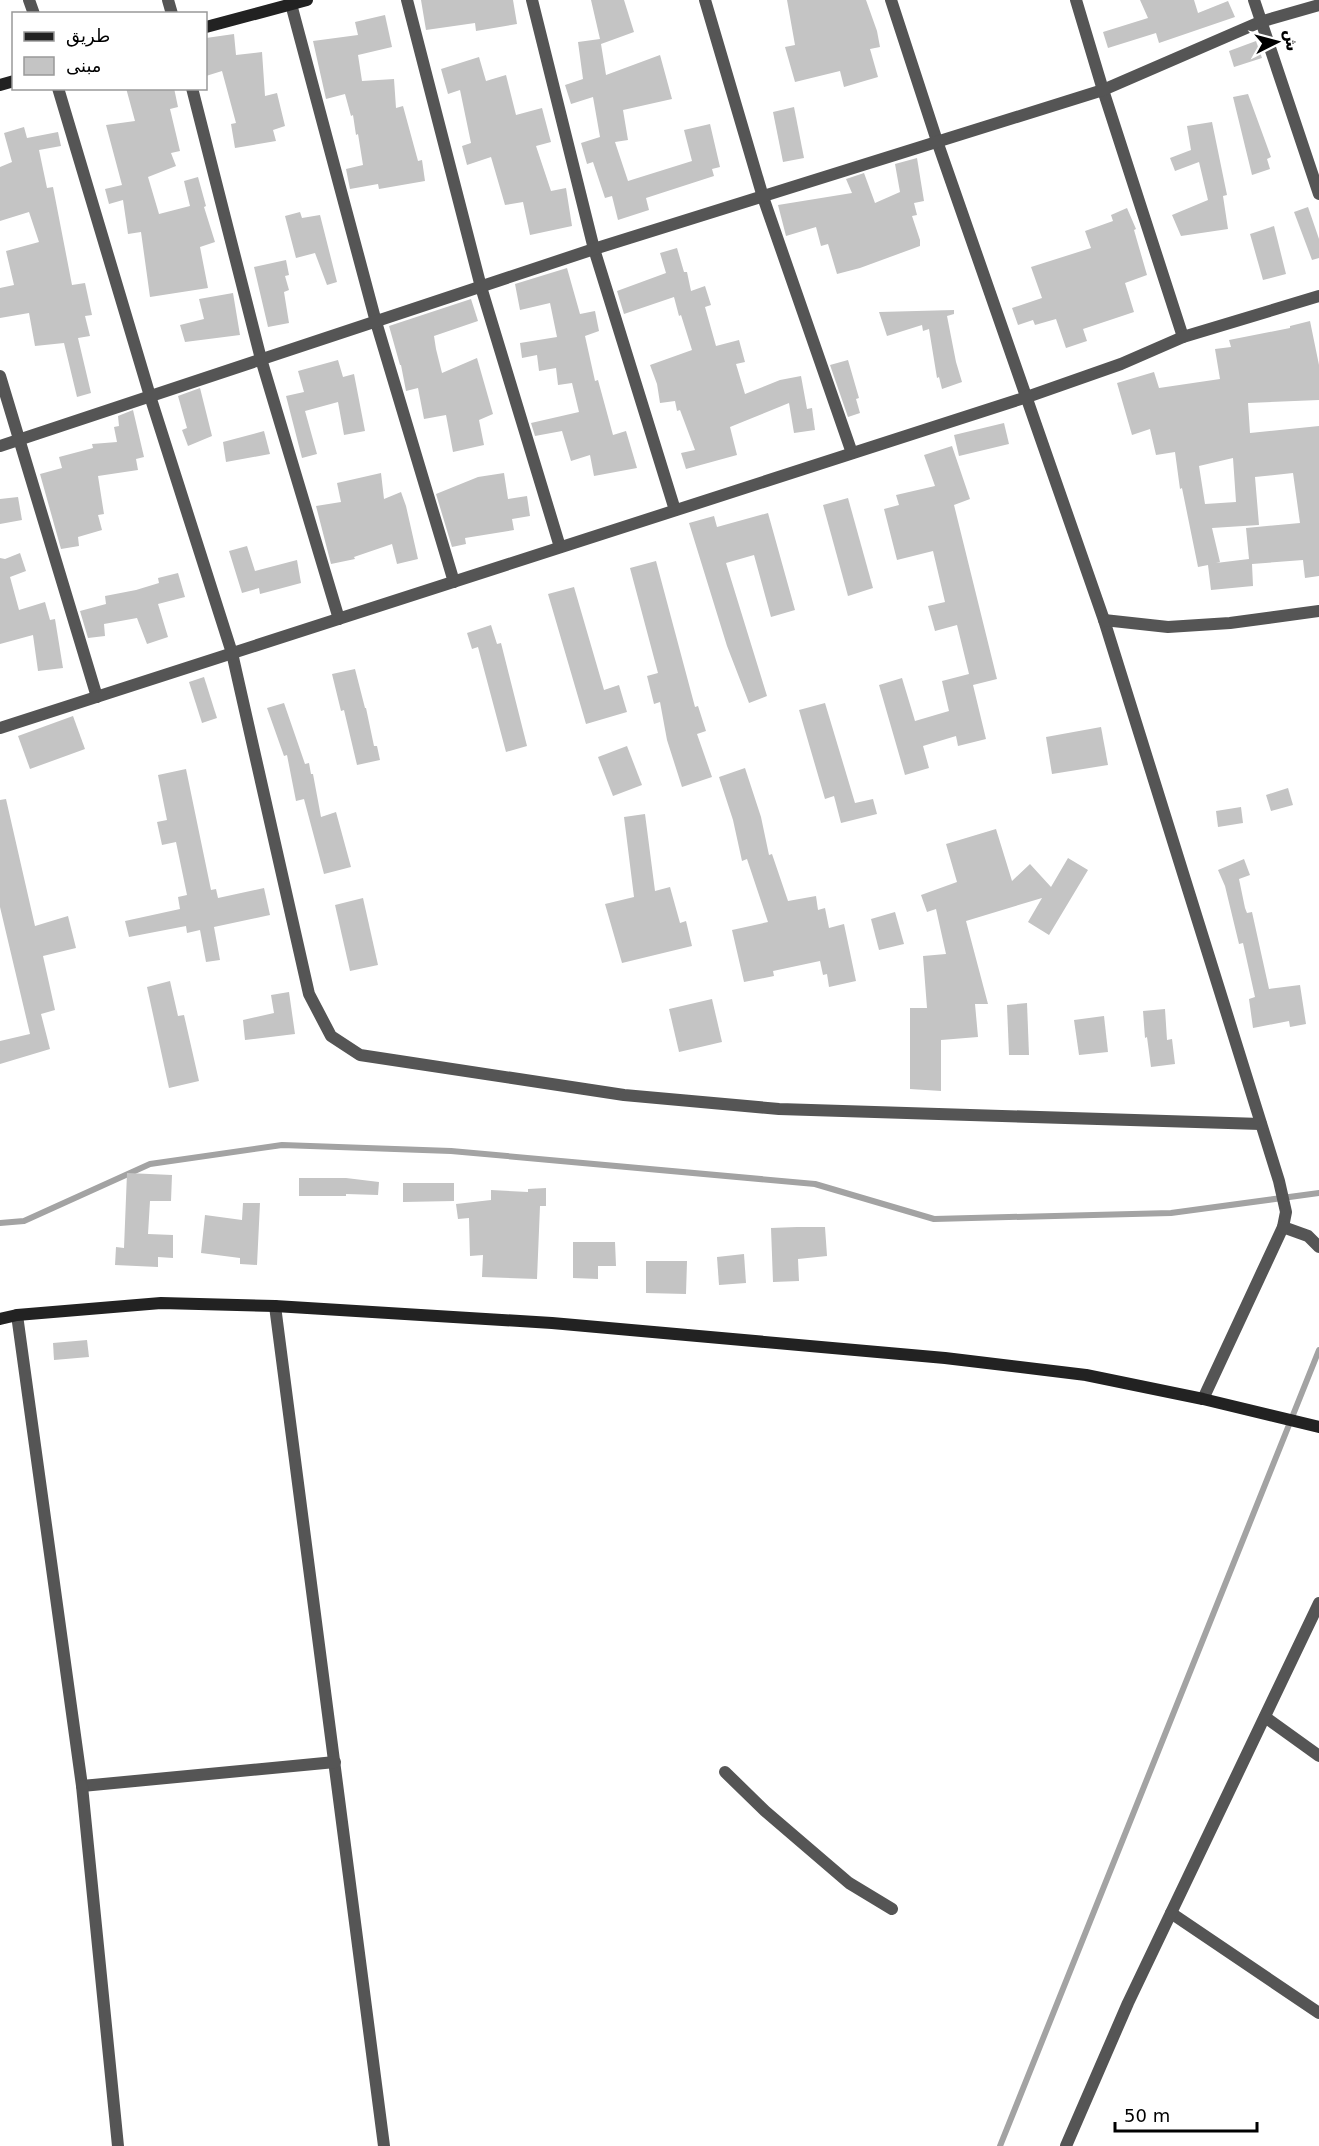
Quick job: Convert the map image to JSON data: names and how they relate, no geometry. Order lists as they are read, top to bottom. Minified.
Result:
{"legend":["طريق","مبنى"],"scale_bar":"50 m","north":"right"}
